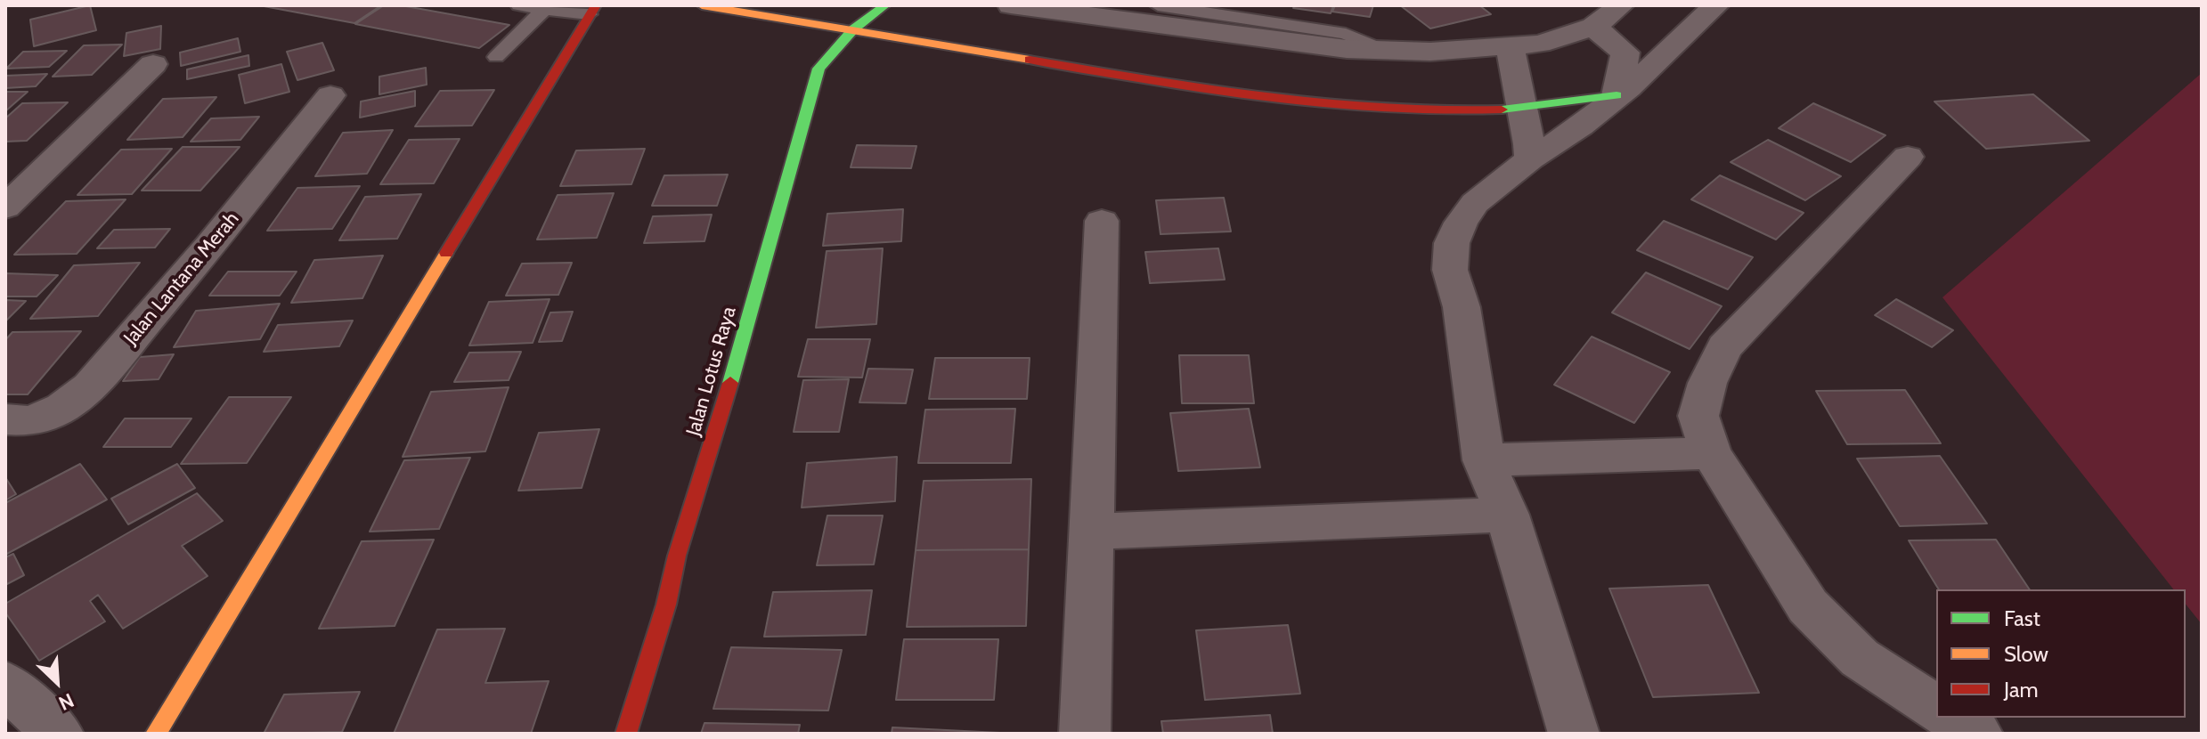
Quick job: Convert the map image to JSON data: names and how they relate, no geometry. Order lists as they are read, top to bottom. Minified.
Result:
{"streets":{"street":["Jalan Lantana Merah","Jalan Lotus Raya"]},"legend":["Fast","Slow","Jam"],"north":"bottom right"}
